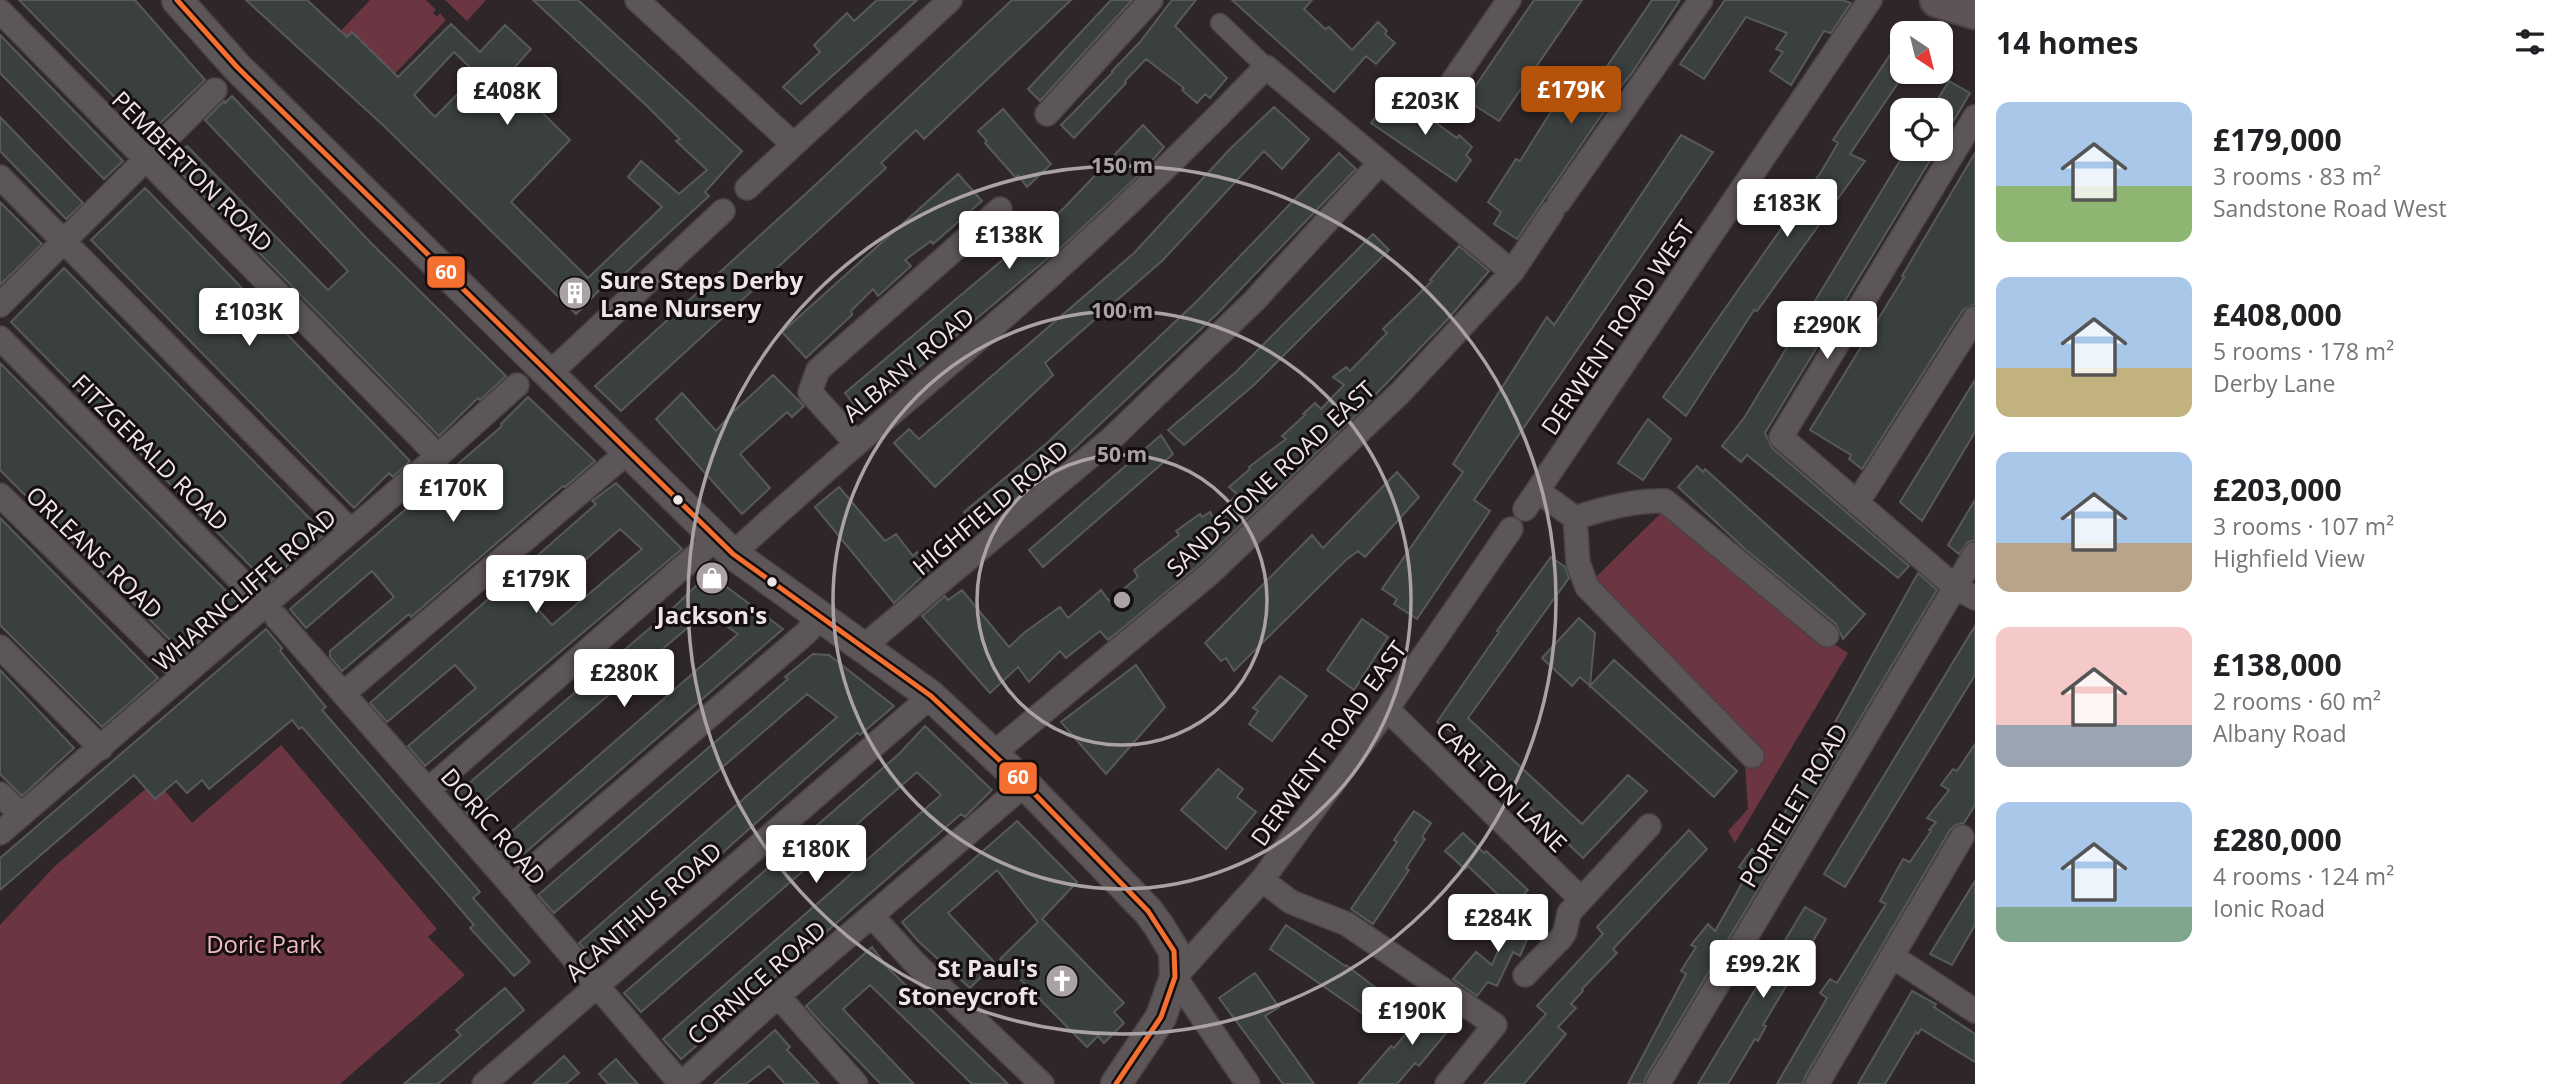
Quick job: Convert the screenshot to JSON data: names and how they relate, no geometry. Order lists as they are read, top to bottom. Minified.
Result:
{"streets":{"street":["PEMBERTON ROAD","DERWENT ROAD WEST","ALBANY ROAD","FITZGERALD ROAD","SANDSTONE ROAD EAST","HIGHFIELD ROAD","ORLEANS ROAD","WHARNCLIFFE ROAD","DERWENT ROAD EAST","CARLTON LANE","PORTELET ROAD","DORIC ROAD","ACANTHUS ROAD","CORNICE ROAD"]},"crossings":[["PEMBERTON ROAD","WHARNCLIFFE ROAD"],["ALBANY ROAD","DORIC ROAD"],["FITZGERALD ROAD","WHARNCLIFFE ROAD"],["FITZGERALD ROAD","DORIC ROAD"],["ORLEANS ROAD","WHARNCLIFFE ROAD"],["WHARNCLIFFE ROAD","DORIC ROAD"],["DERWENT ROAD EAST","CARLTON LANE"],["DORIC ROAD","ACANTHUS ROAD"],["DORIC ROAD","CORNICE ROAD"]],"parks":["Doric Park"],"places":{"building":["Sure Steps Derby Lane Nursery"],"shop":["Jackson's"],"church":["St Paul's Stoneycroft"]},"lines":["transit line 60"],"north":"bottom right","page":{"heading":"14 homes","price":["£179K","£408K","£203K","£183K","£138K","£103K","£290K","£170K","£179K","£280K","£180K","£284K","£99.2K","£190K"],"list":[{"name":"£179,000","note":"3 rooms · 83 m² · Sandstone Road West"},{"name":"£408,000","note":"5 rooms · 178 m² · Derby Lane"},{"name":"£203,000","note":"3 rooms · 107 m² · Highfield View"},{"name":"£138,000","note":"2 rooms · 60 m² · Albany Road"},{"name":"£280,000","note":"4 rooms · 124 m² · Ionic Road"}]},"rings":["150 m","100 m","50 m"]}
